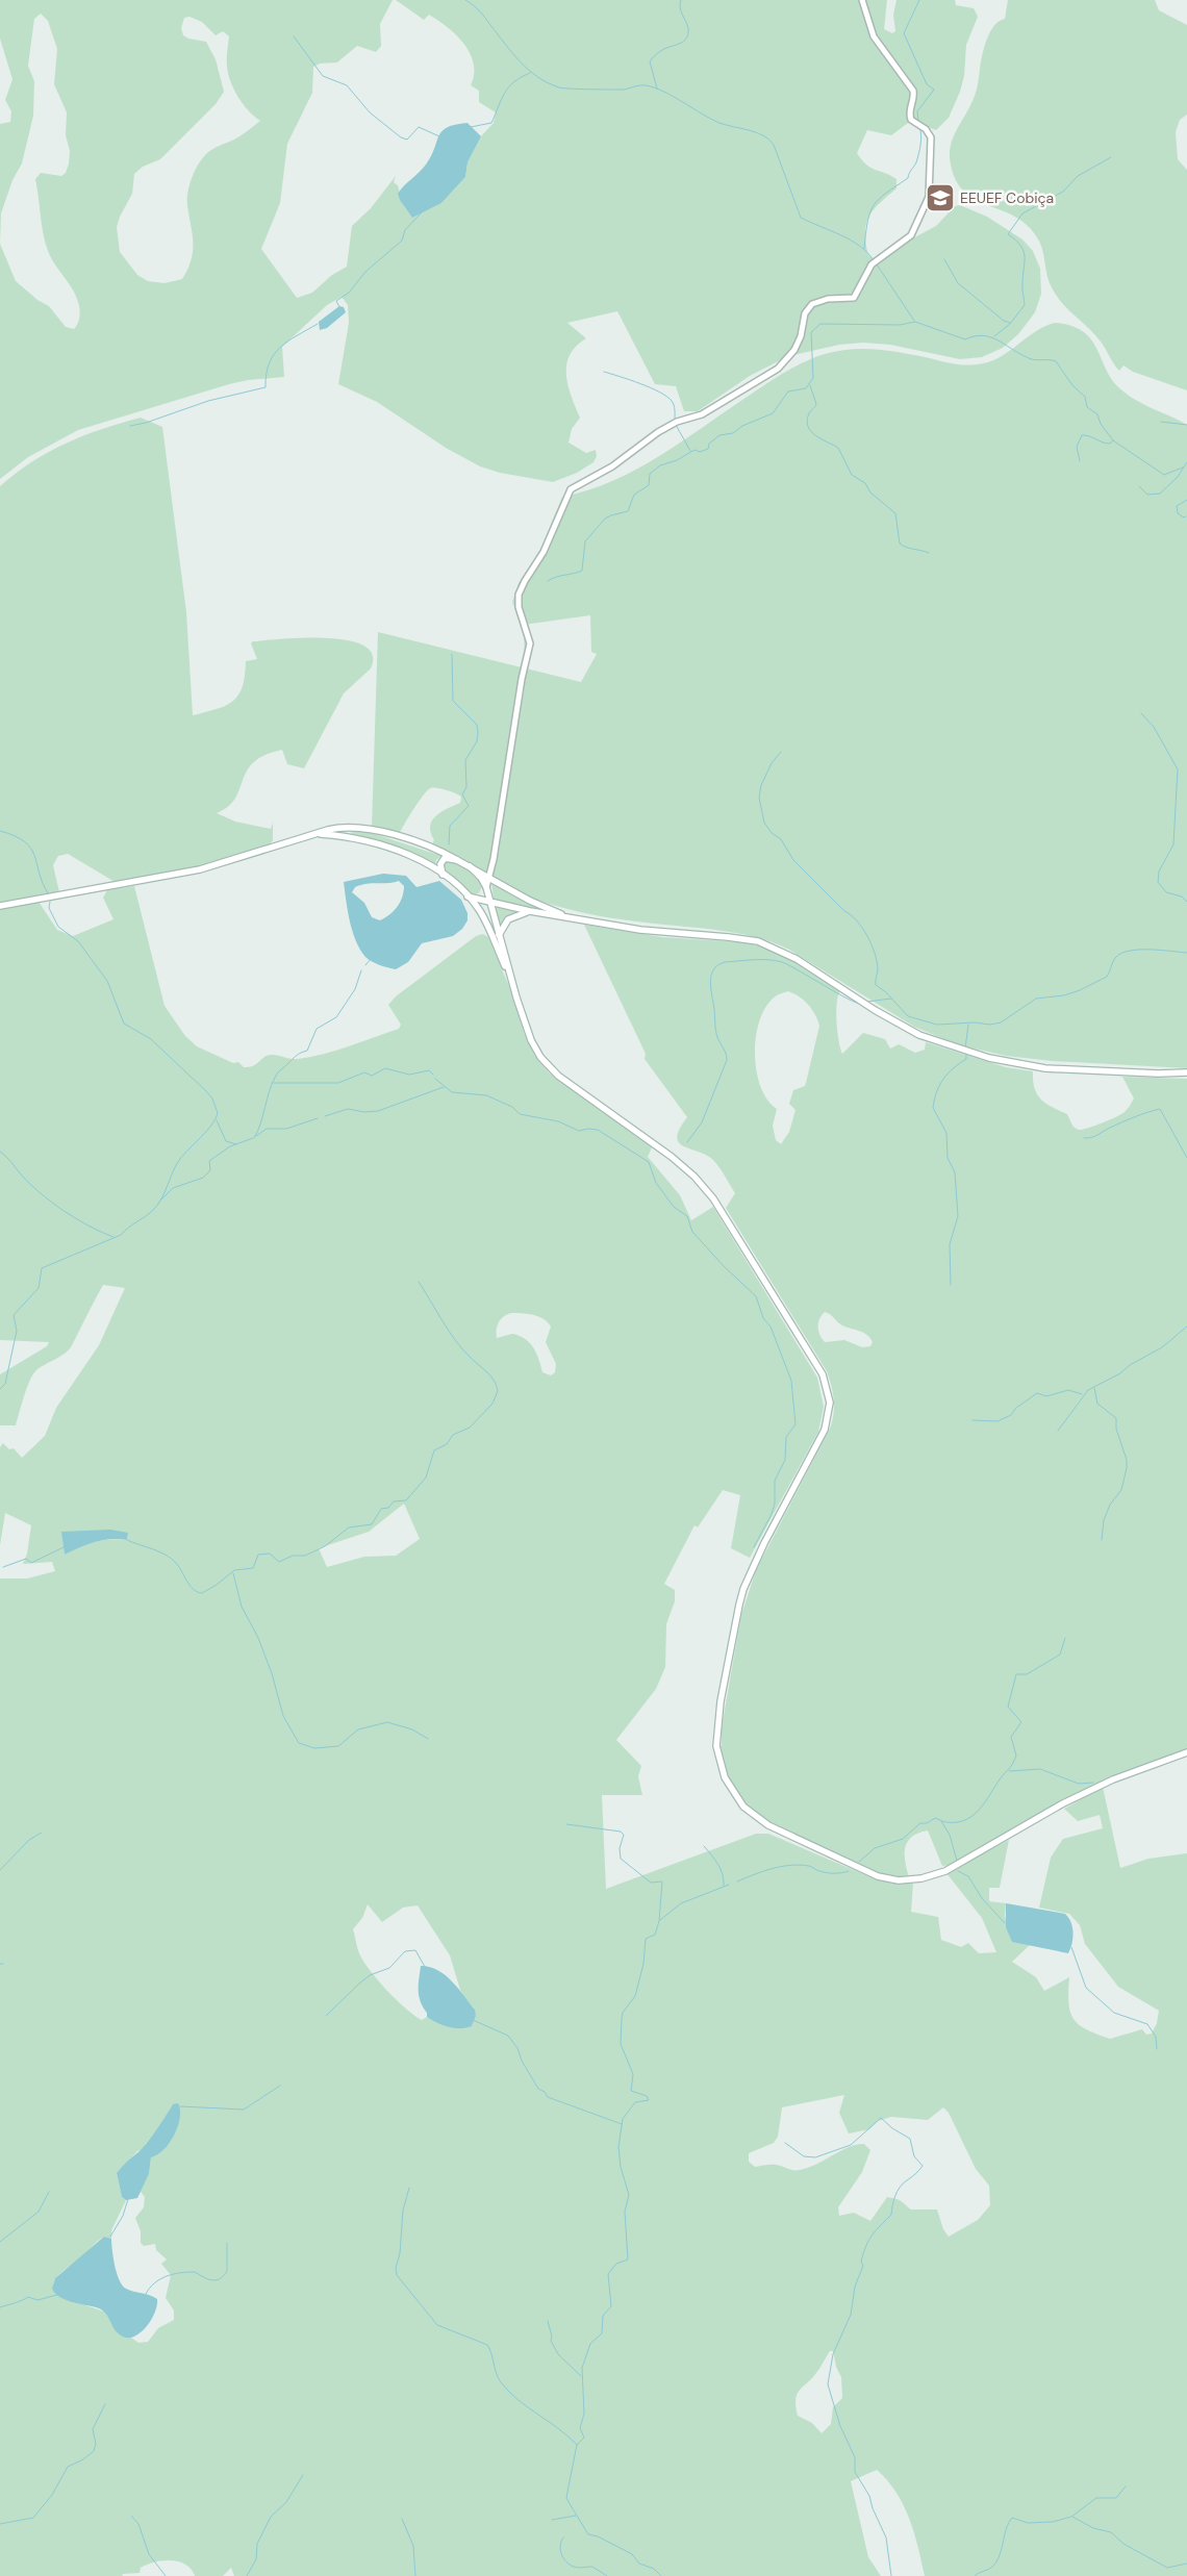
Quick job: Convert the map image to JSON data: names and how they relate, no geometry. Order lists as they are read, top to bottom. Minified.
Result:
{"places":{"school or university":["EEUEF Cobiça"]}}
